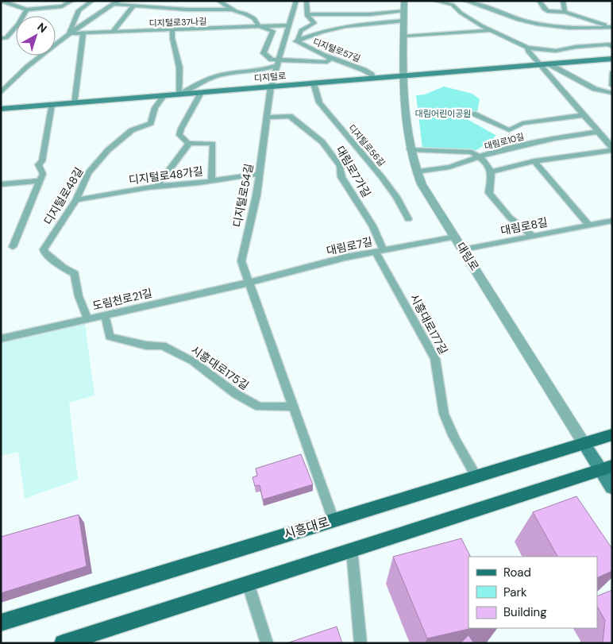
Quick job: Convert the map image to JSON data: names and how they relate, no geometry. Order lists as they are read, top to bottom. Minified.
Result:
{"streets":{"main road":["디지털로","대림로","시흥대로"],"street":["디지털로37나길","디지털로57길","대림로10길","디지털로56길","대림로7가길","디지털로48가길","디지털로54길","디지털로48길","대림로8길","대림로7길","도림천로21길","시흥대로177길","시흥대로175길"]},"crossings":[["디지털로37나길","디지털로54길"],["디지털로57길","디지털로"],["디지털로","디지털로56길"],["디지털로","디지털로54길"],["디지털로","디지털로48길"],["디지털로","대림로"],["대림로10길","대림로"],["대림로7가길","디지털로54길"],["대림로7가길","대림로7길"],["대림로7가길","시흥대로177길"],["디지털로48가길","디지털로54길"],["디지털로48가길","디지털로48길"],["디지털로54길","대림로7길"],["디지털로54길","도림천로21길"],["디지털로48길","도림천로21길"],["대림로8길","대림로"],["대림로7길","대림로"],["대림로7길","도림천로21길"],["대림로7길","시흥대로177길"],["대림로","시흥대로"],["도림천로21길","시흥대로175길"],["시흥대로177길","시흥대로"]],"parks":["대림어린이공원"],"legend":["Road","Park","Building"],"north":"top right"}
